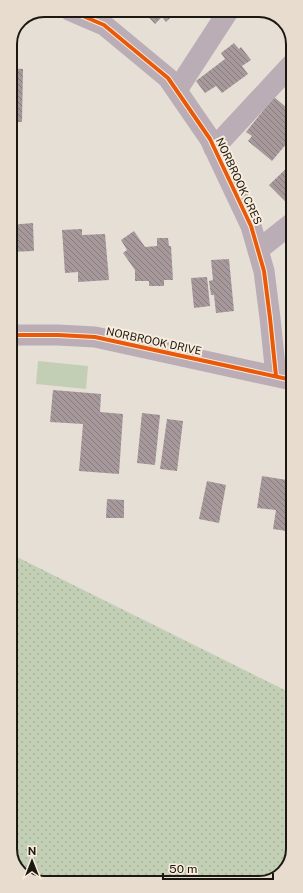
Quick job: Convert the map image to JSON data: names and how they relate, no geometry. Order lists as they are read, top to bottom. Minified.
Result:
{"streets":{"street":["NORBROOK CRES","NORBROOK DRIVE"]},"crossings":[["NORBROOK CRES","NORBROOK DRIVE"]],"scale_bar":"50 m","north":"top"}
